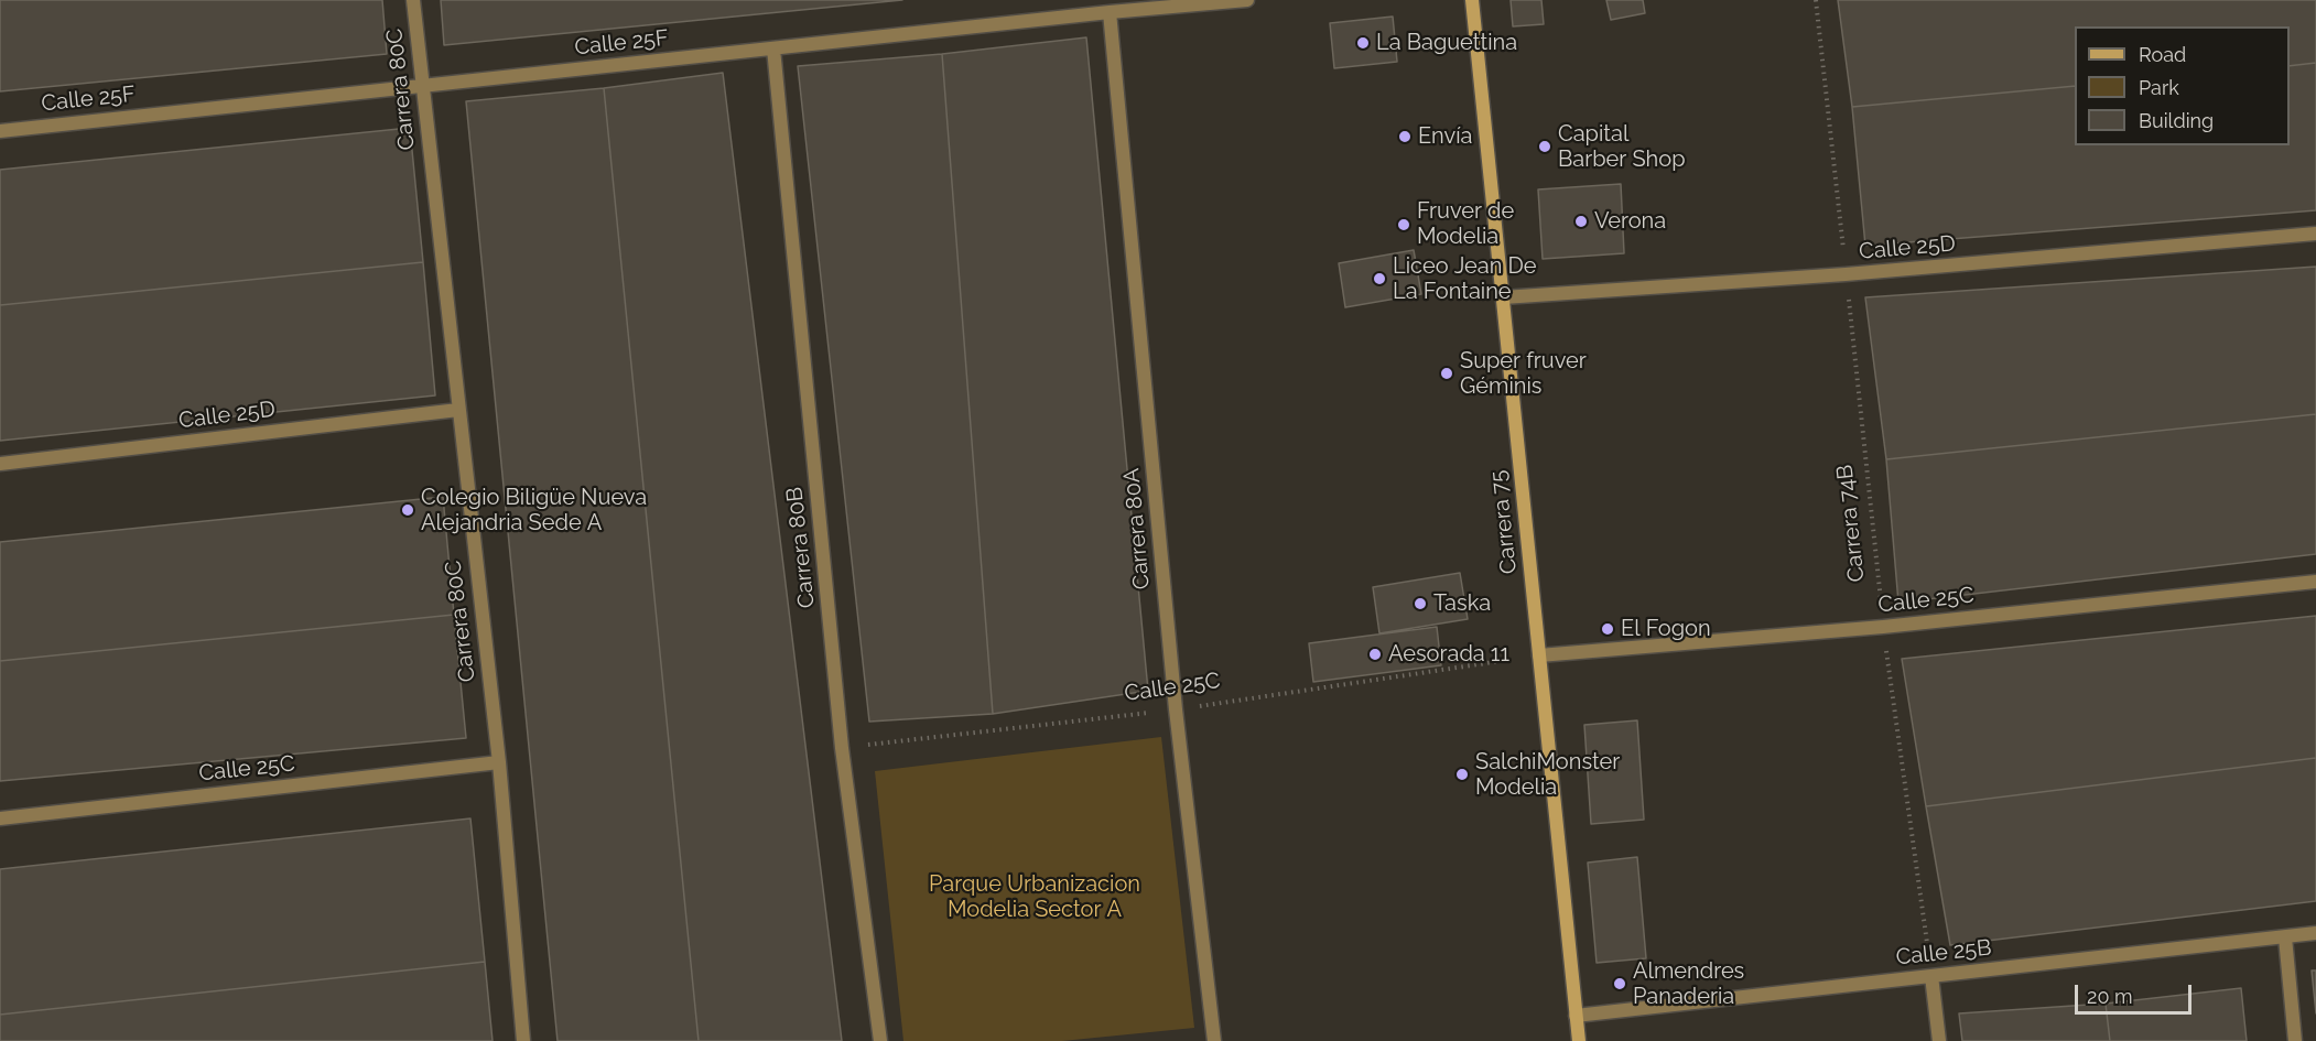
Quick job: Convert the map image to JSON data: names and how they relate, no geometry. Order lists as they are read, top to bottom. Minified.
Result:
{"streets":{"street":["Calle 25F","Carrera 80C","Calle 25D","Carrera 75","Carrera 80A","Carrera 80B","Calle 25C","Calle 25B"],"path":["Carrera 74B"]},"crossings":[["Calle 25F","Carrera 80C"],["Calle 25F","Carrera 80A"],["Calle 25F","Carrera 80B"],["Carrera 80C","Calle 25D"],["Carrera 80C","Calle 25C"],["Calle 25D","Carrera 75"],["Calle 25D","Carrera 74B"],["Carrera 75","Calle 25C"],["Carrera 75","Calle 25B"],["Carrera 74B","Calle 25C"],["Carrera 74B","Calle 25B"],["Carrera 80A","Calle 25C"],["Carrera 80B","Calle 25C"]],"parks":["Parque Urbanizacion Modelia Sector A"],"places":["La Baguettina","Envía","Capital Barber Shop","Verona","Fruver de Modelia","Liceo Jean De La Fontaine","Super fruver Géminis","Colegio Biligüe Nueva Alejandria Sede A","Taska","El Fogon","Aesorada 11","SalchiMonster Modelia","Almendres Panaderia"],"legend":["Road","Park","Building"],"scale_bar":"20 m"}
